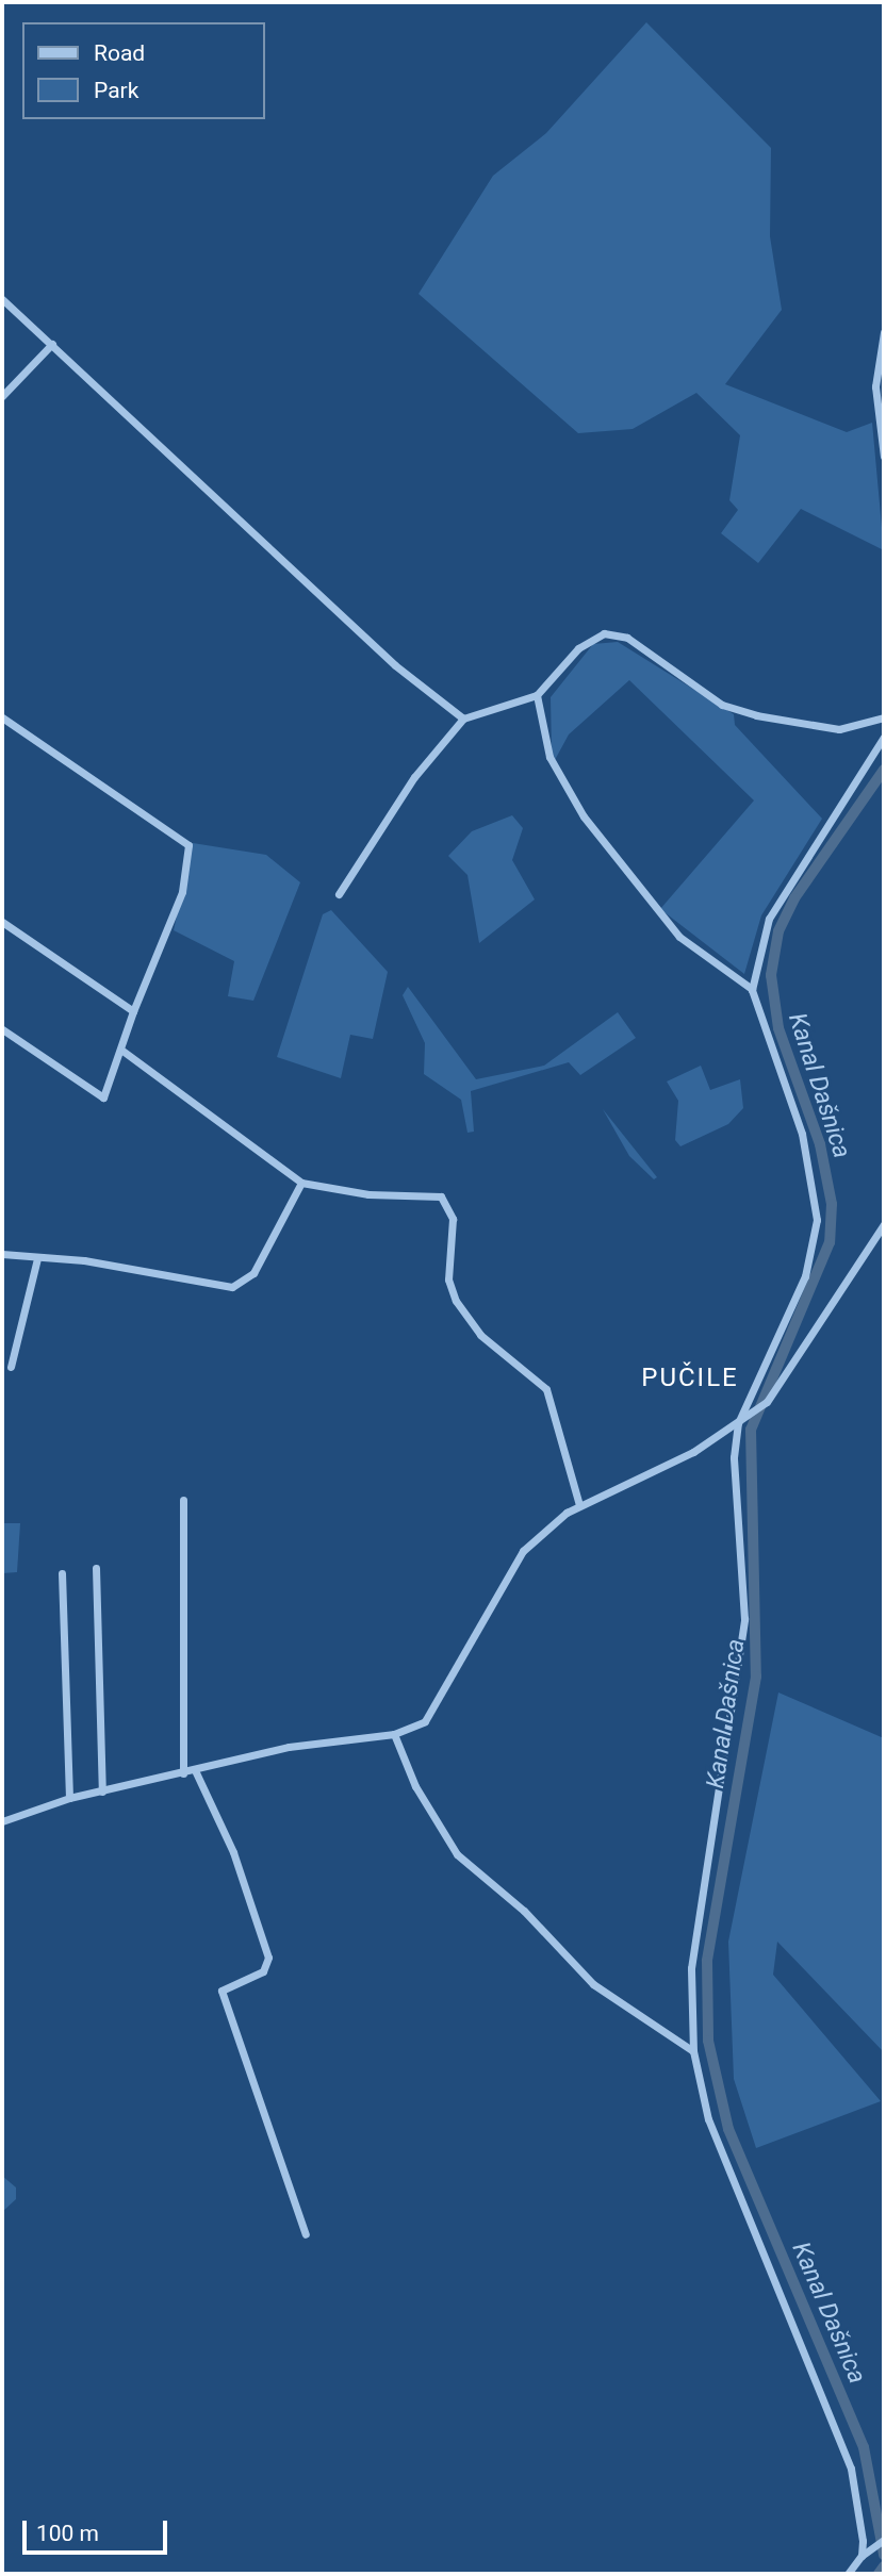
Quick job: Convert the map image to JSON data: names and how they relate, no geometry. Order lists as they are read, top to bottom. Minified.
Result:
{"districts":["PUČILE"],"water":["Kanal Dašnica"],"legend":["Road","Park"],"scale_bar":"100 m"}
